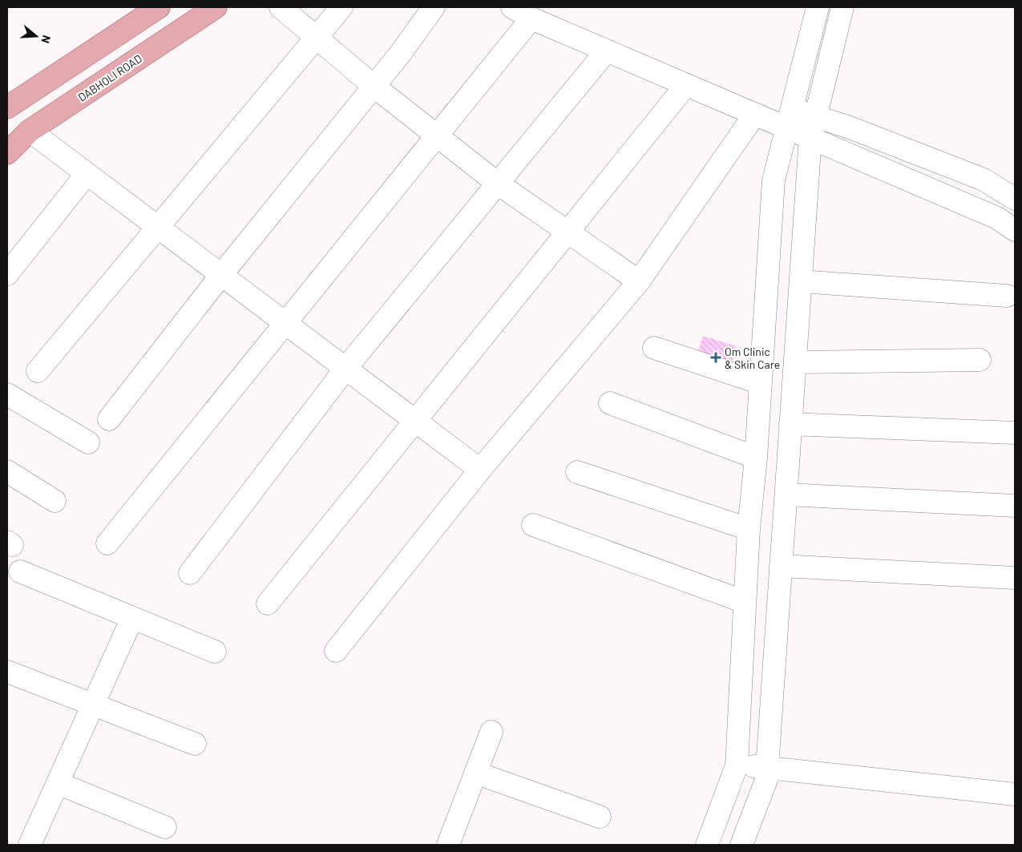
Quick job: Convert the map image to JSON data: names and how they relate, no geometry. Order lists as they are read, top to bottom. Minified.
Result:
{"streets":{"main road":["DABHOLI ROAD"]},"places":{"health":["Om Clinic & Skin Care"]},"north":"right"}
